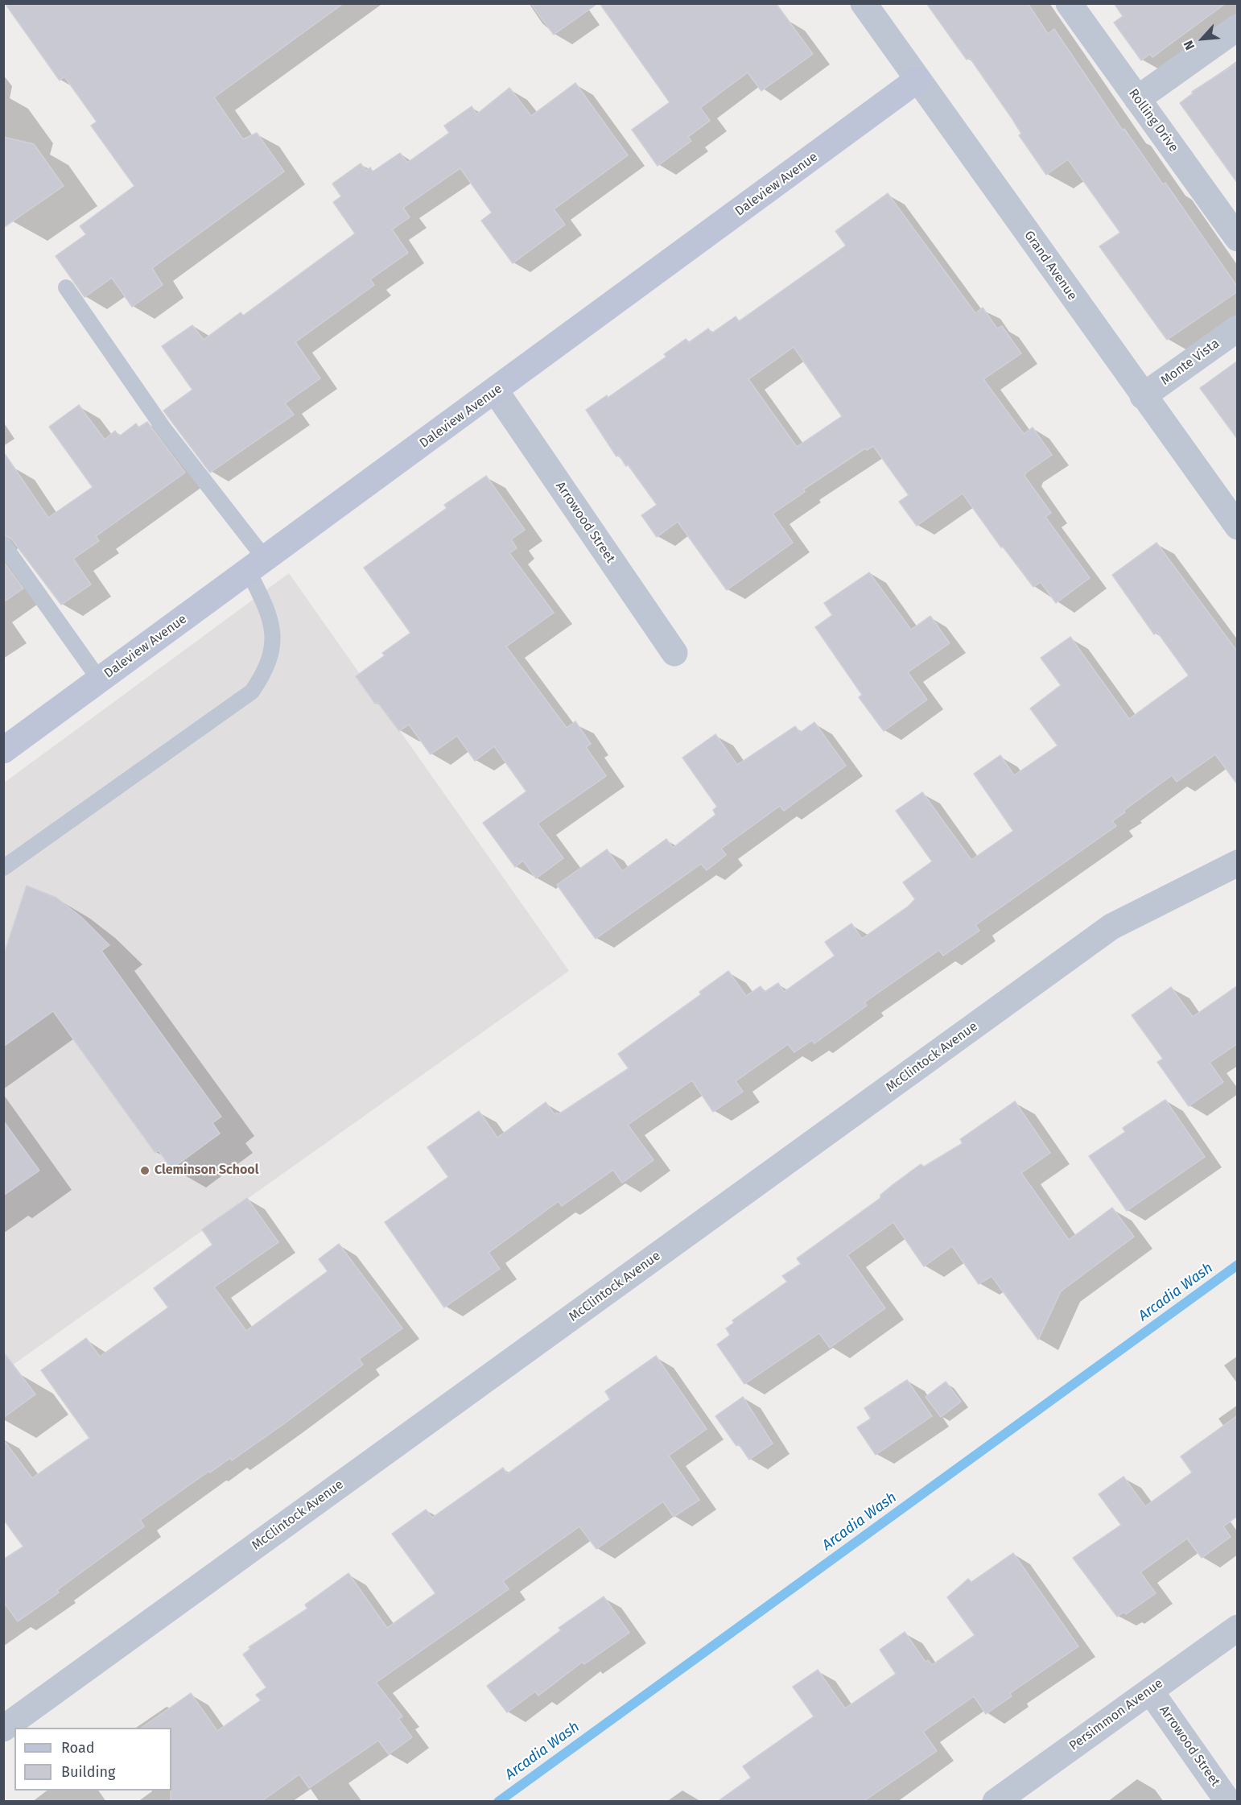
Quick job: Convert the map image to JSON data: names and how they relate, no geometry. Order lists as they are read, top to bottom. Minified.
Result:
{"streets":{"street":["Rolling Drive","Daleview Avenue","Grand Avenue","Monte Vista","Arrowood Street","McClintock Avenue","Persimmon Avenue"]},"crossings":[["Daleview Avenue","Grand Avenue"],["Daleview Avenue","Arrowood Street"],["Grand Avenue","Monte Vista"],["Arrowood Street","Persimmon Avenue"]],"water":["Arcadia Wash"],"places":["Cleminson School"],"legend":["Road","Building"],"north":"bottom left"}
